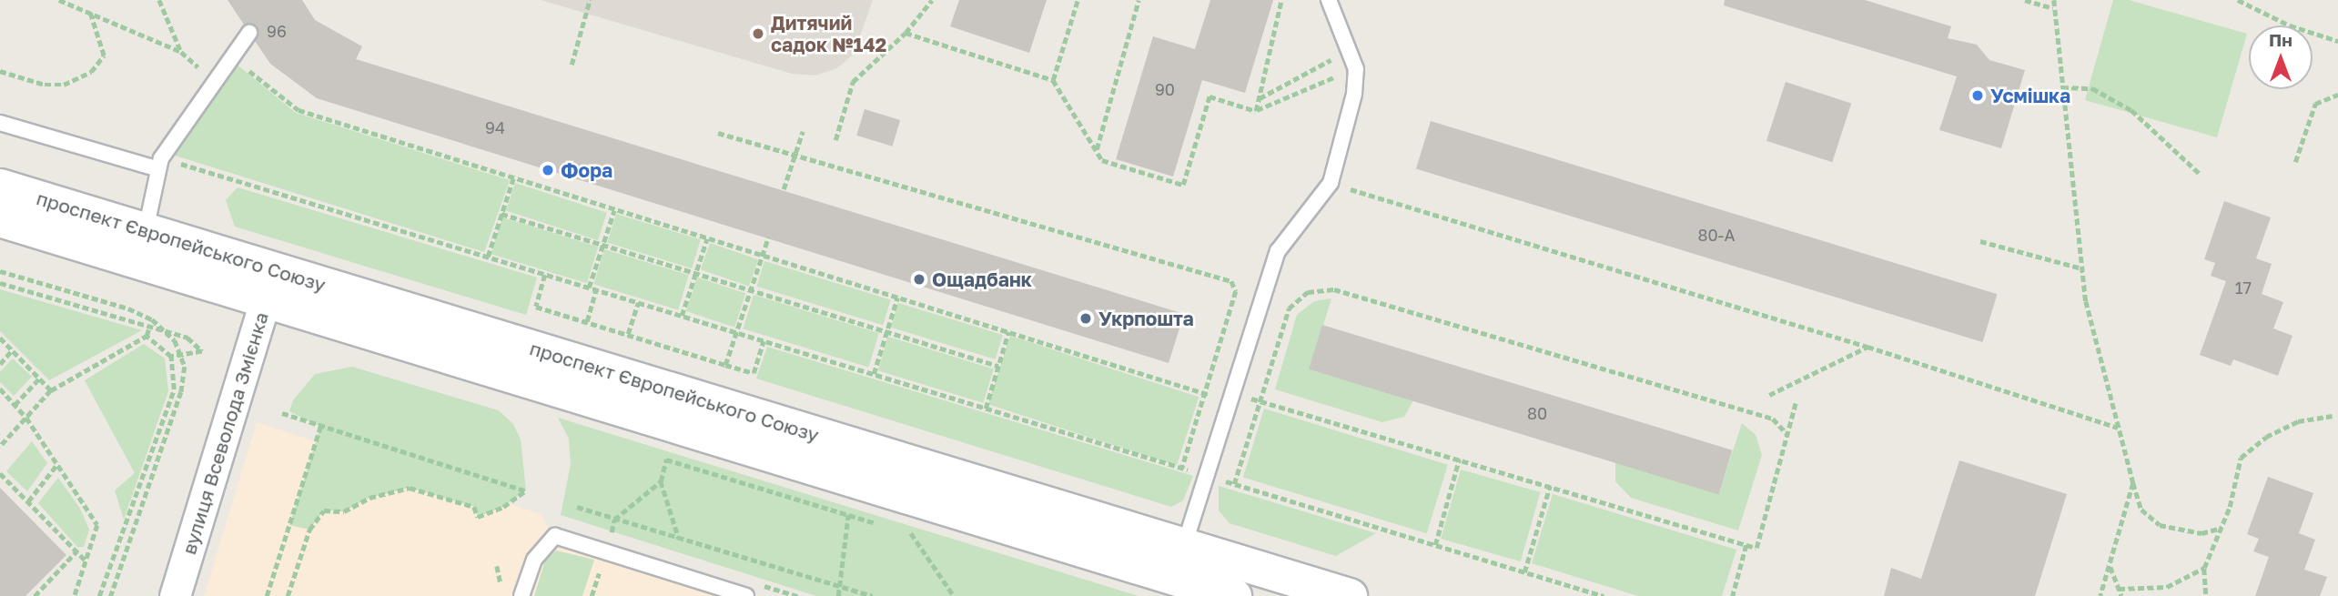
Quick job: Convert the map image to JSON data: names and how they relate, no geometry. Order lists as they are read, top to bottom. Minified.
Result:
{"streets":{"main road":["проспект Європейського Союзу"],"street":["вулиця Всеволода Змієнка"]},"crossings":[["проспект Європейського Союзу","вулиця Всеволода Змієнка"]],"places":["Дитячий садок №142","Усмішка","Фора","Ощадбанк","Укрпошта"],"house_numbers":["96","90","94","80-А","17","80"],"north":"top"}
